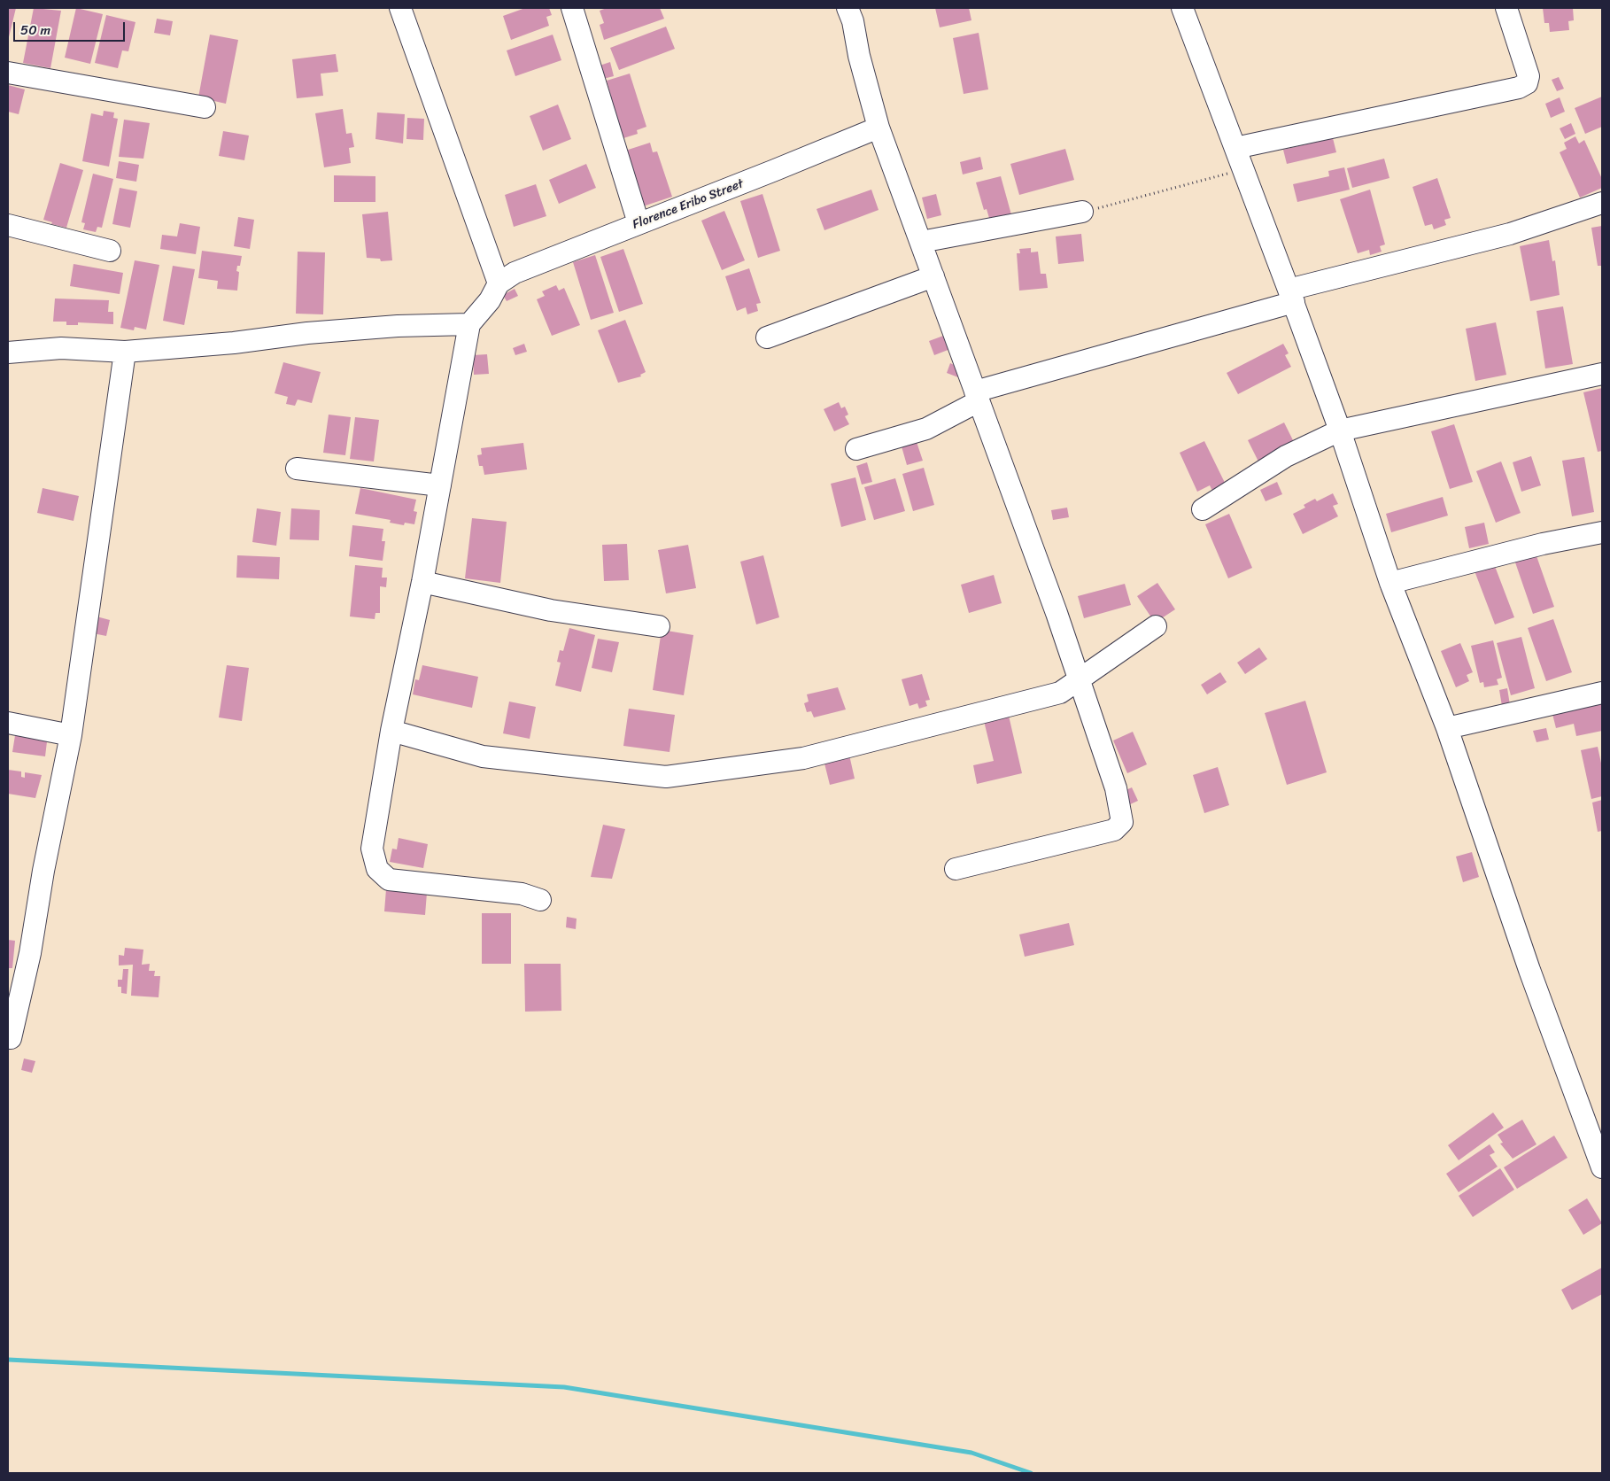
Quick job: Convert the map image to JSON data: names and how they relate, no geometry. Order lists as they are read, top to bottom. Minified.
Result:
{"streets":{"street":["Florence Eribo Street"]},"scale_bar":"50 m"}
